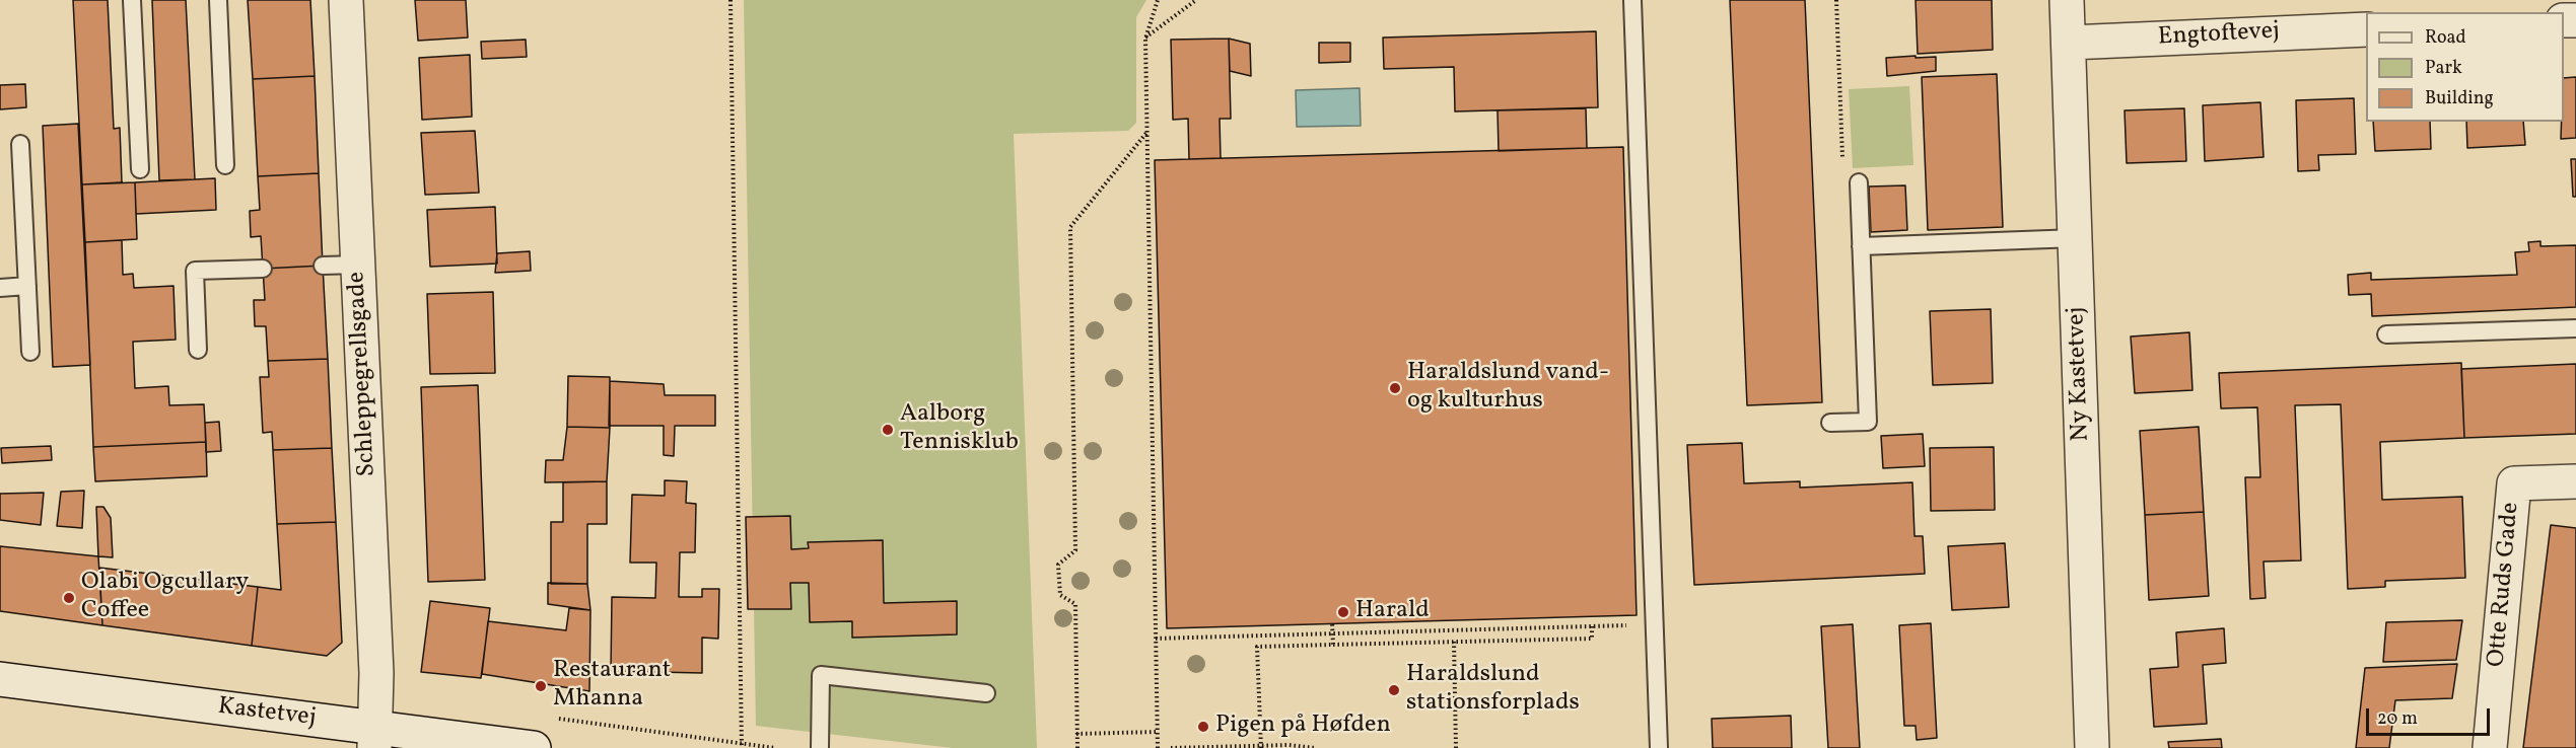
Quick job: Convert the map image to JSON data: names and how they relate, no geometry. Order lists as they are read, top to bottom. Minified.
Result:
{"streets":{"street":["Engtoftevej","Schleppegrellsgade","Ny Kastetvej","Otte Ruds Gade","Kastetvej"]},"crossings":[["Engtoftevej","Ny Kastetvej"],["Schleppegrellsgade","Kastetvej"]],"places":["Haraldslund vand- og kulturhus","Aalborg Tennisklub","Olabi Ogcullary Coffee","Harald","Restaurant Mhanna","Haraldslund stationsforplads","Pigen på Høfden"],"legend":["Road","Park","Building"],"scale_bar":"20 m"}
